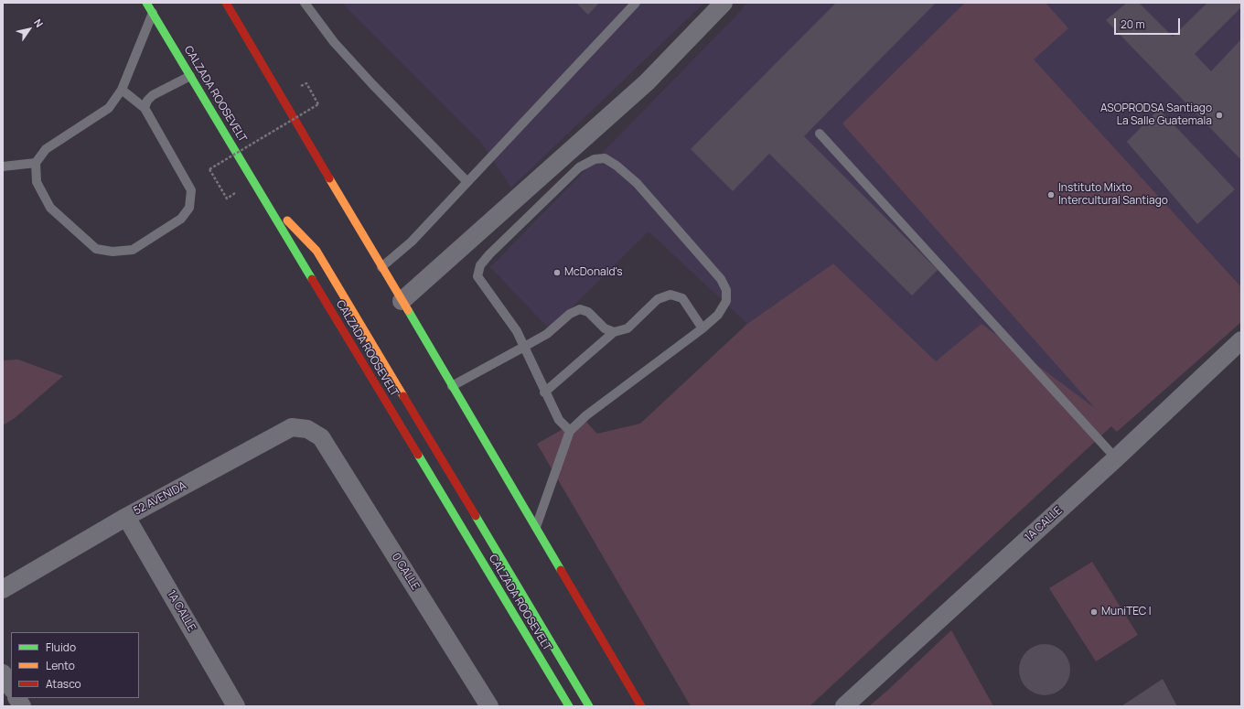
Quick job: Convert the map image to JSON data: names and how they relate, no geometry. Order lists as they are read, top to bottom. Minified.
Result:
{"streets":{"highway":["CALZADA ROOSEVELT"],"street":["52 AVENIDA","1A CALLE","0 CALLE"]},"crossings":[["52 AVENIDA","1A CALLE"],["52 AVENIDA","0 CALLE"]],"places":["ASOPRODSA Santiago La Salle Guatemala","Instituto Mixto Intercultural Santiago","McDonald's","MuniTEC I"],"legend":["Fluido","Lento","Atasco"],"scale_bar":"20 m","north":"top right"}
